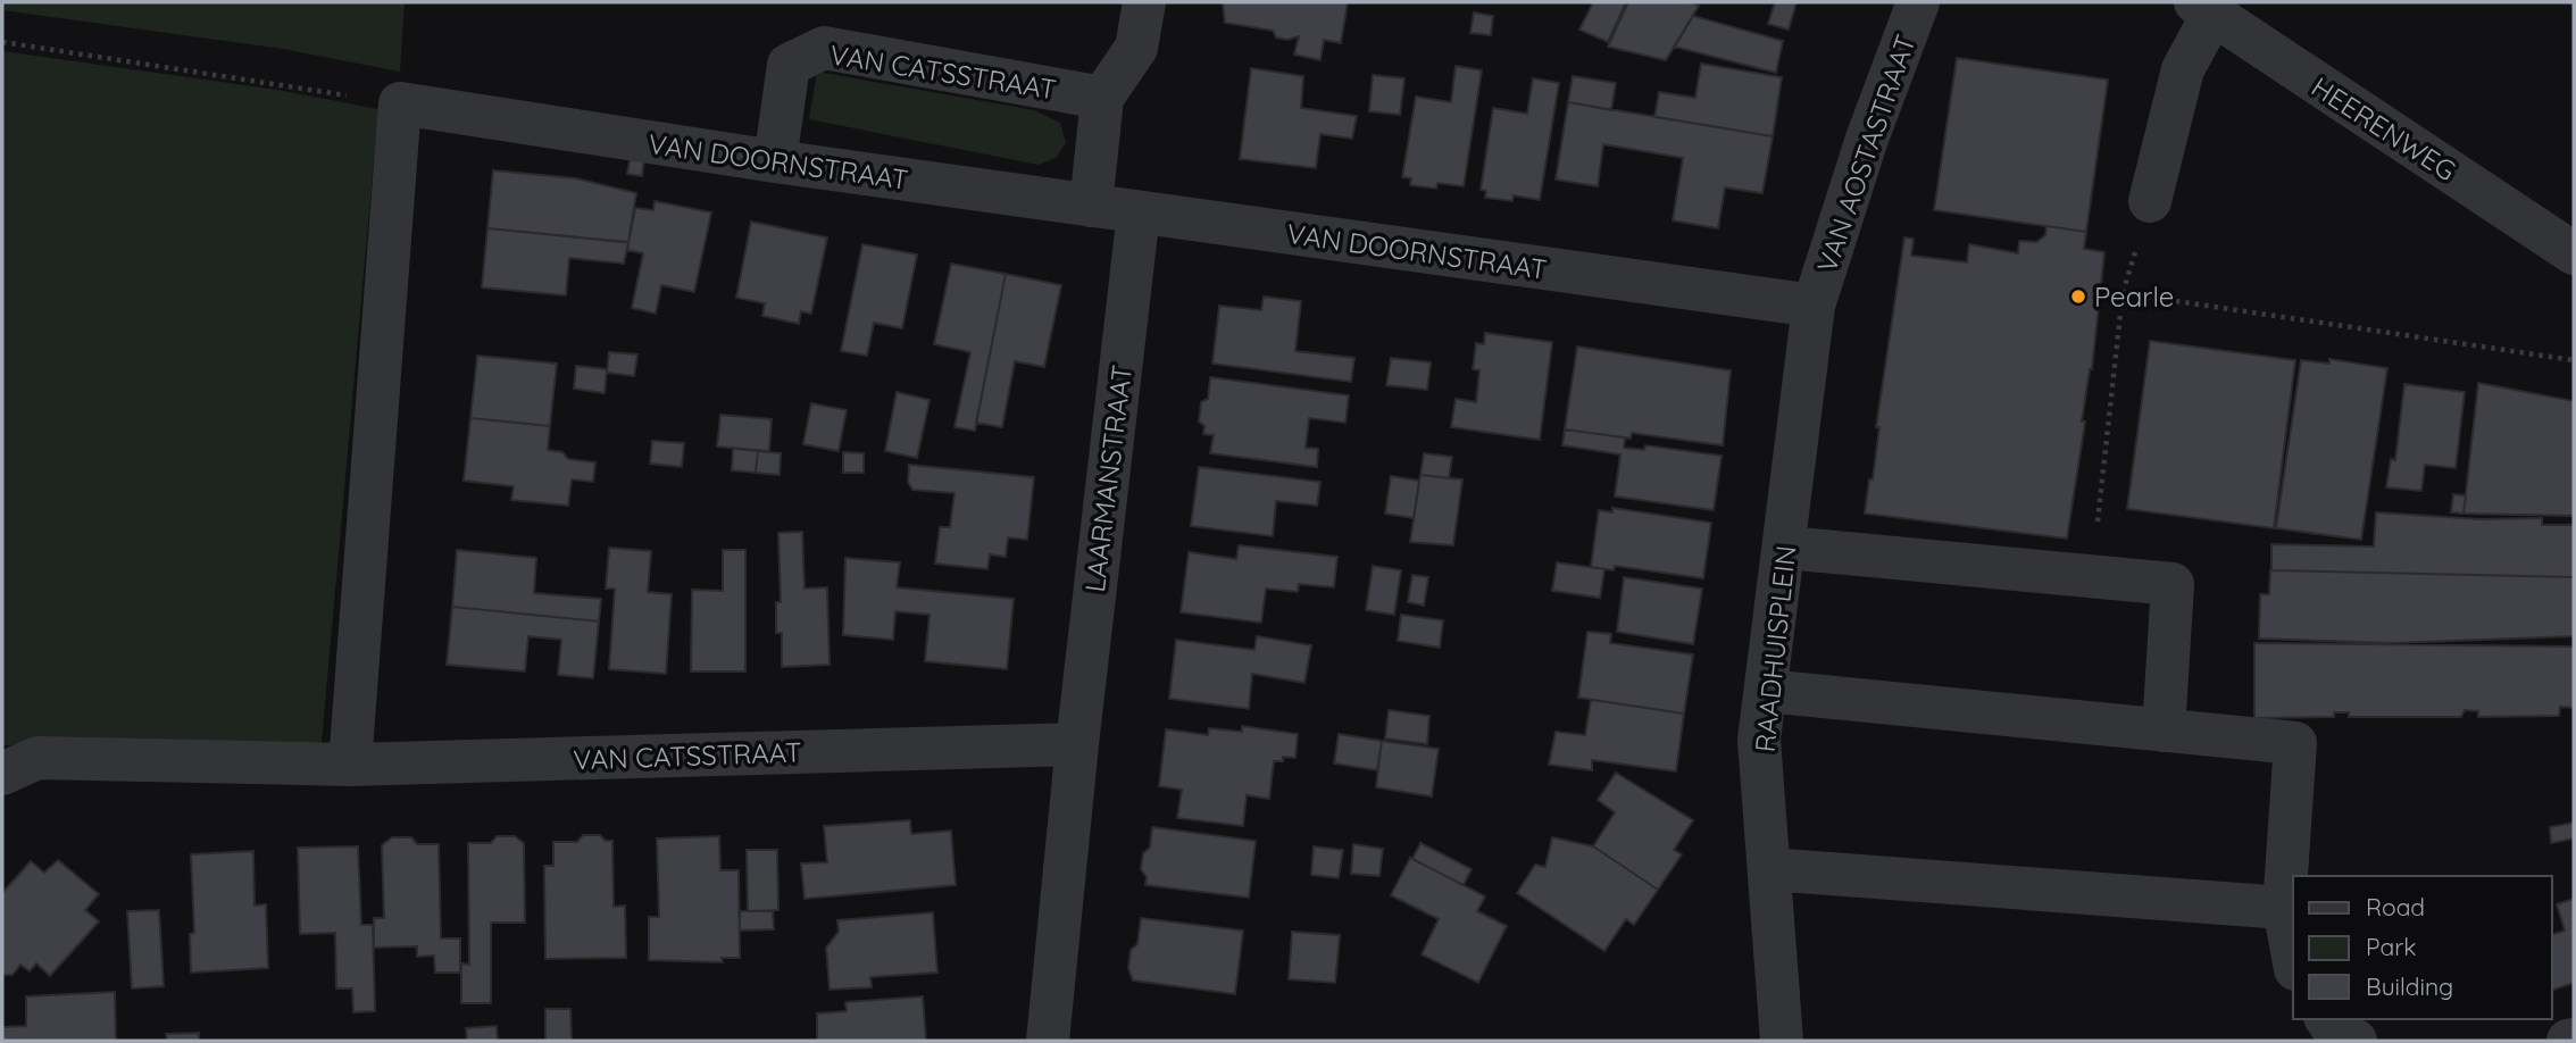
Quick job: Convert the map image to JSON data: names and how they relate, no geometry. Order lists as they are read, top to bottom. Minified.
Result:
{"streets":{"street":["VAN CATSSTRAAT","HEERENWEG","VAN AOSTASTRAAT","VAN DOORNSTRAAT","LAARMANSTRAAT","RAADHUISPLEIN"]},"crossings":[["VAN CATSSTRAAT","VAN DOORNSTRAAT"],["VAN CATSSTRAAT","LAARMANSTRAAT"],["VAN AOSTASTRAAT","VAN DOORNSTRAAT"],["VAN AOSTASTRAAT","RAADHUISPLEIN"],["VAN DOORNSTRAAT","LAARMANSTRAAT"],["VAN DOORNSTRAAT","RAADHUISPLEIN"]],"places":["Pearle"],"legend":["Road","Park","Building"]}
